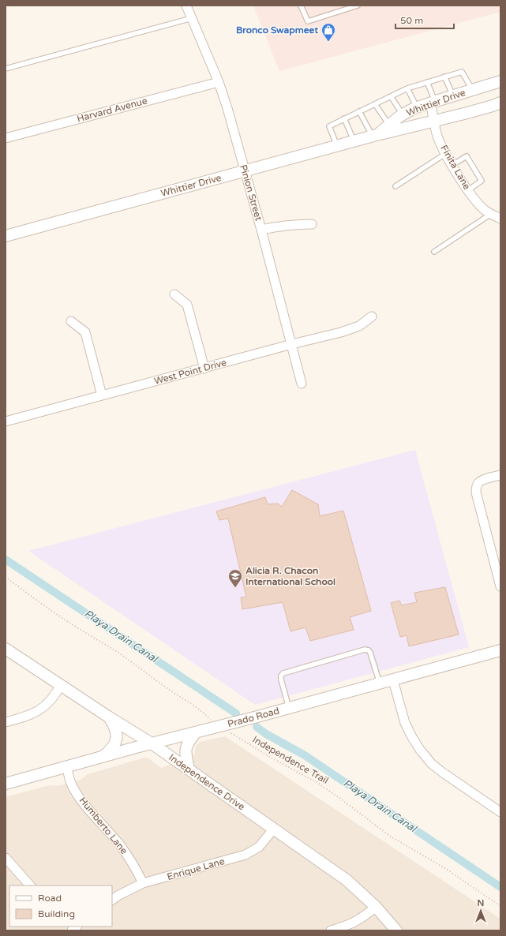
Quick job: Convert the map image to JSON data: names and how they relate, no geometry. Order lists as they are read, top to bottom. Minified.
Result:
{"streets":{"street":["Whittier Drive","Harvard Avenue","Finita Lane","Pinion Street","West Point Drive","Prado Road","Independence Drive","Humberto Lane","Enrique Lane"],"path":["Independence Trail"]},"crossings":[["Whittier Drive","Finita Lane"],["Whittier Drive","Pinion Street"],["Harvard Avenue","Pinion Street"],["Pinion Street","West Point Drive"],["Prado Road","Independence Trail"],["Prado Road","Independence Drive"],["Prado Road","Humberto Lane"],["Independence Drive","Enrique Lane"],["Humberto Lane","Enrique Lane"]],"water":["Playa Drain Canal"],"places":{"shop":["Bronco Swapmeet"],"school or university":["Alicia R. Chacon International School"]},"legend":["Road","Building"],"scale_bar":"50 m","north":"top"}
